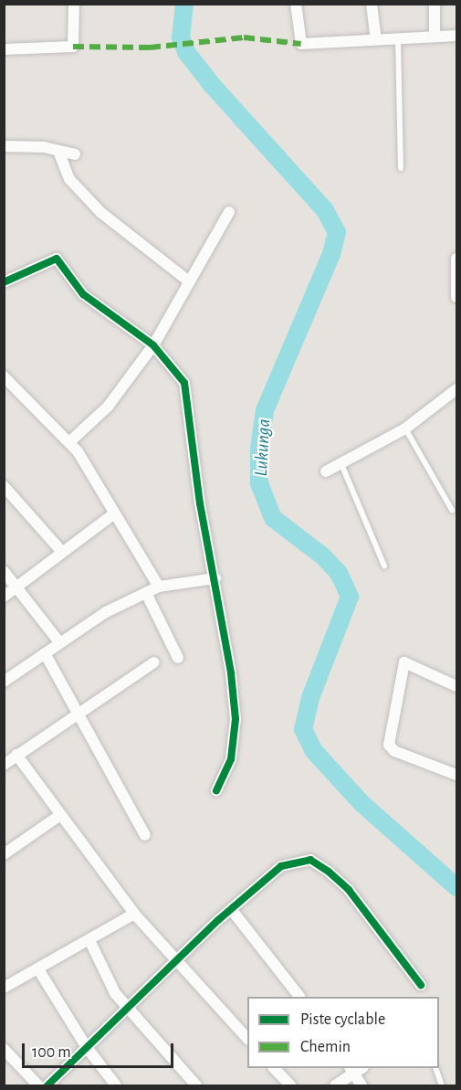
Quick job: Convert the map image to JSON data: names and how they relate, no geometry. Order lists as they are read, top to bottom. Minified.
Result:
{"water":["Lukunga"],"legend":["Piste cyclable","Chemin"],"scale_bar":"100 m"}
